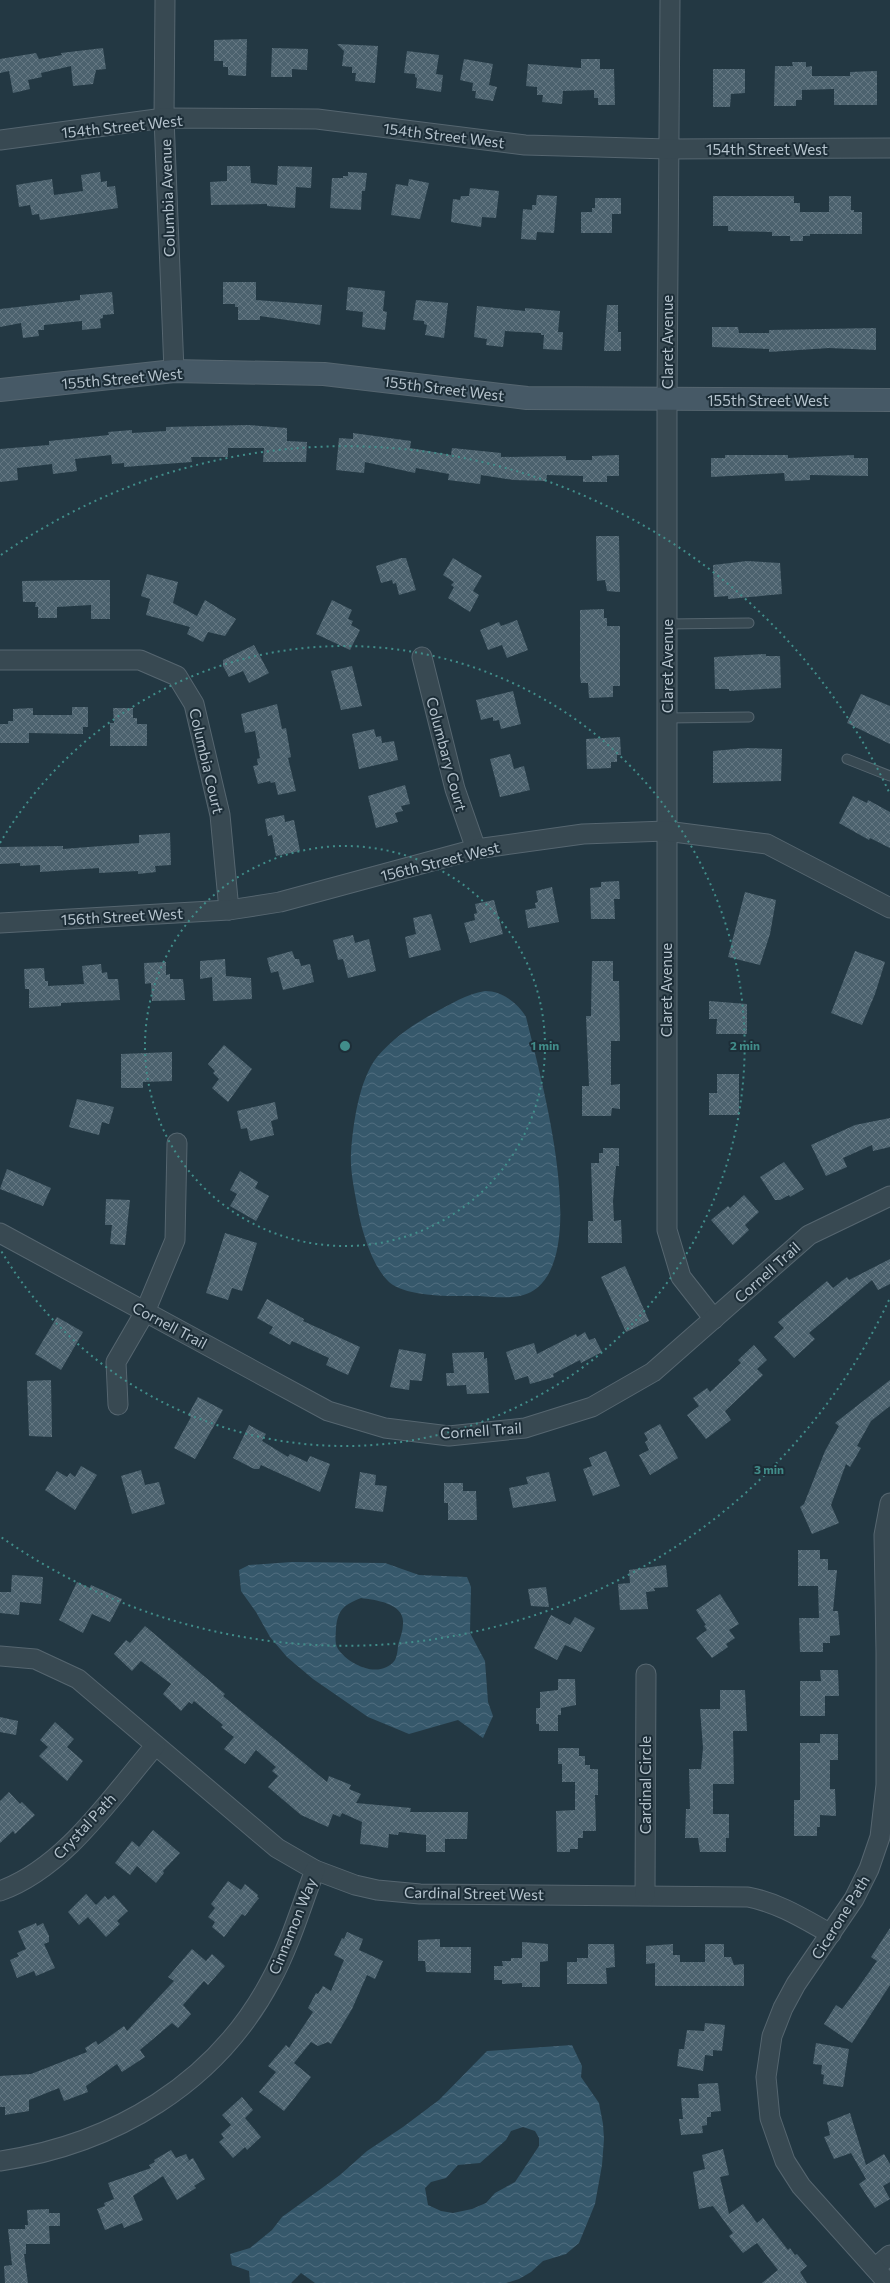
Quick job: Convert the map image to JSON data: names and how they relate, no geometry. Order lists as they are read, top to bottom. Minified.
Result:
{"streets":{"street":["154th Street West","Columbia Avenue","Claret Avenue","155th Street West","Columbary Court","Columbia Court","156th Street West","Cornell Trail","Cardinal Circle","Crystal Path","Cardinal Street West","Cicerone Path","Cinnamon Way"]},"crossings":[["154th Street West","Columbia Avenue"],["154th Street West","Claret Avenue"],["Columbia Avenue","155th Street West"],["Claret Avenue","155th Street West"],["Claret Avenue","156th Street West"],["Claret Avenue","Cornell Trail"],["Columbary Court","156th Street West"],["Columbia Court","156th Street West"],["Cardinal Circle","Cardinal Street West"],["Crystal Path","Cardinal Street West"],["Cardinal Street West","Cicerone Path"],["Cardinal Street West","Cinnamon Way"]],"rings":["1 min","2 min","3 min"]}
